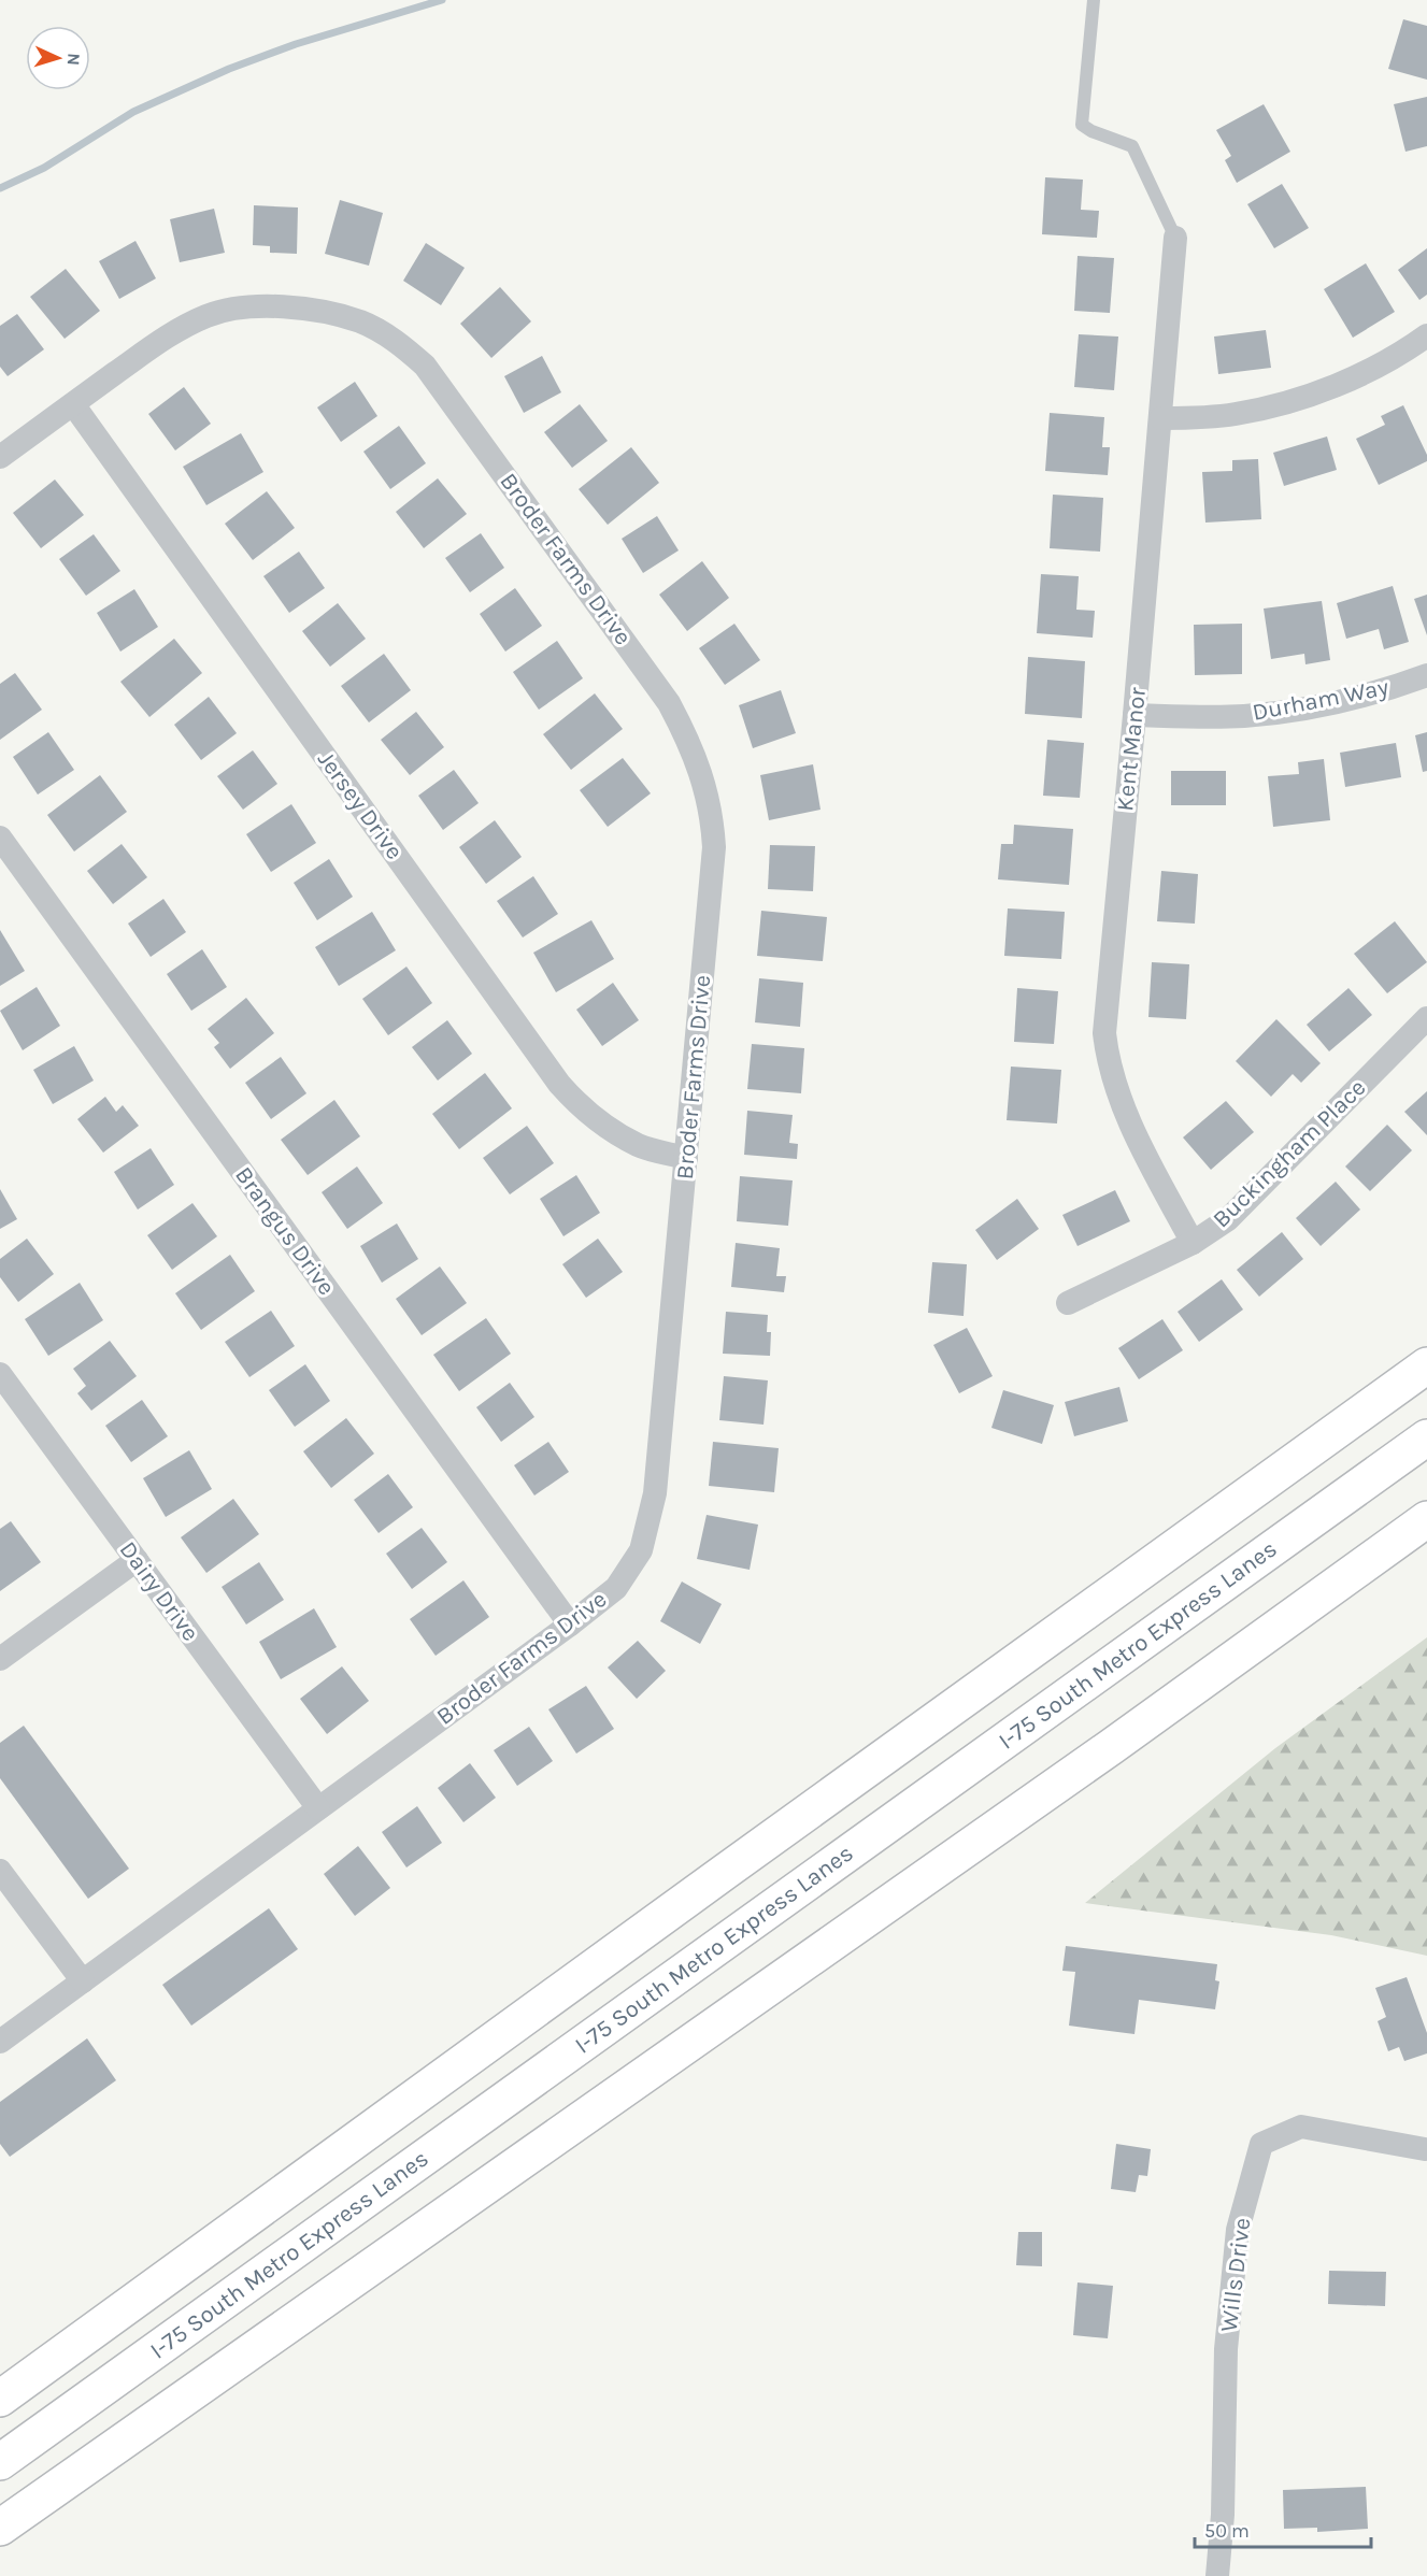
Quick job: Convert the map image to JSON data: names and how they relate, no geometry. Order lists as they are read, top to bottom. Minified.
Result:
{"streets":{"highway":["I-75 South Metro Express Lanes"],"street":["Broder Farms Drive","Durham Way","Kent Manor","Jersey Drive","Buckingham Place","Brangus Drive","Dairy Drive","Wills Drive"]},"crossings":[["Broder Farms Drive","Jersey Drive"],["Broder Farms Drive","Brangus Drive"],["Broder Farms Drive","Dairy Drive"],["Durham Way","Kent Manor"],["Kent Manor","Buckingham Place"]],"scale_bar":"50 m","north":"right"}
